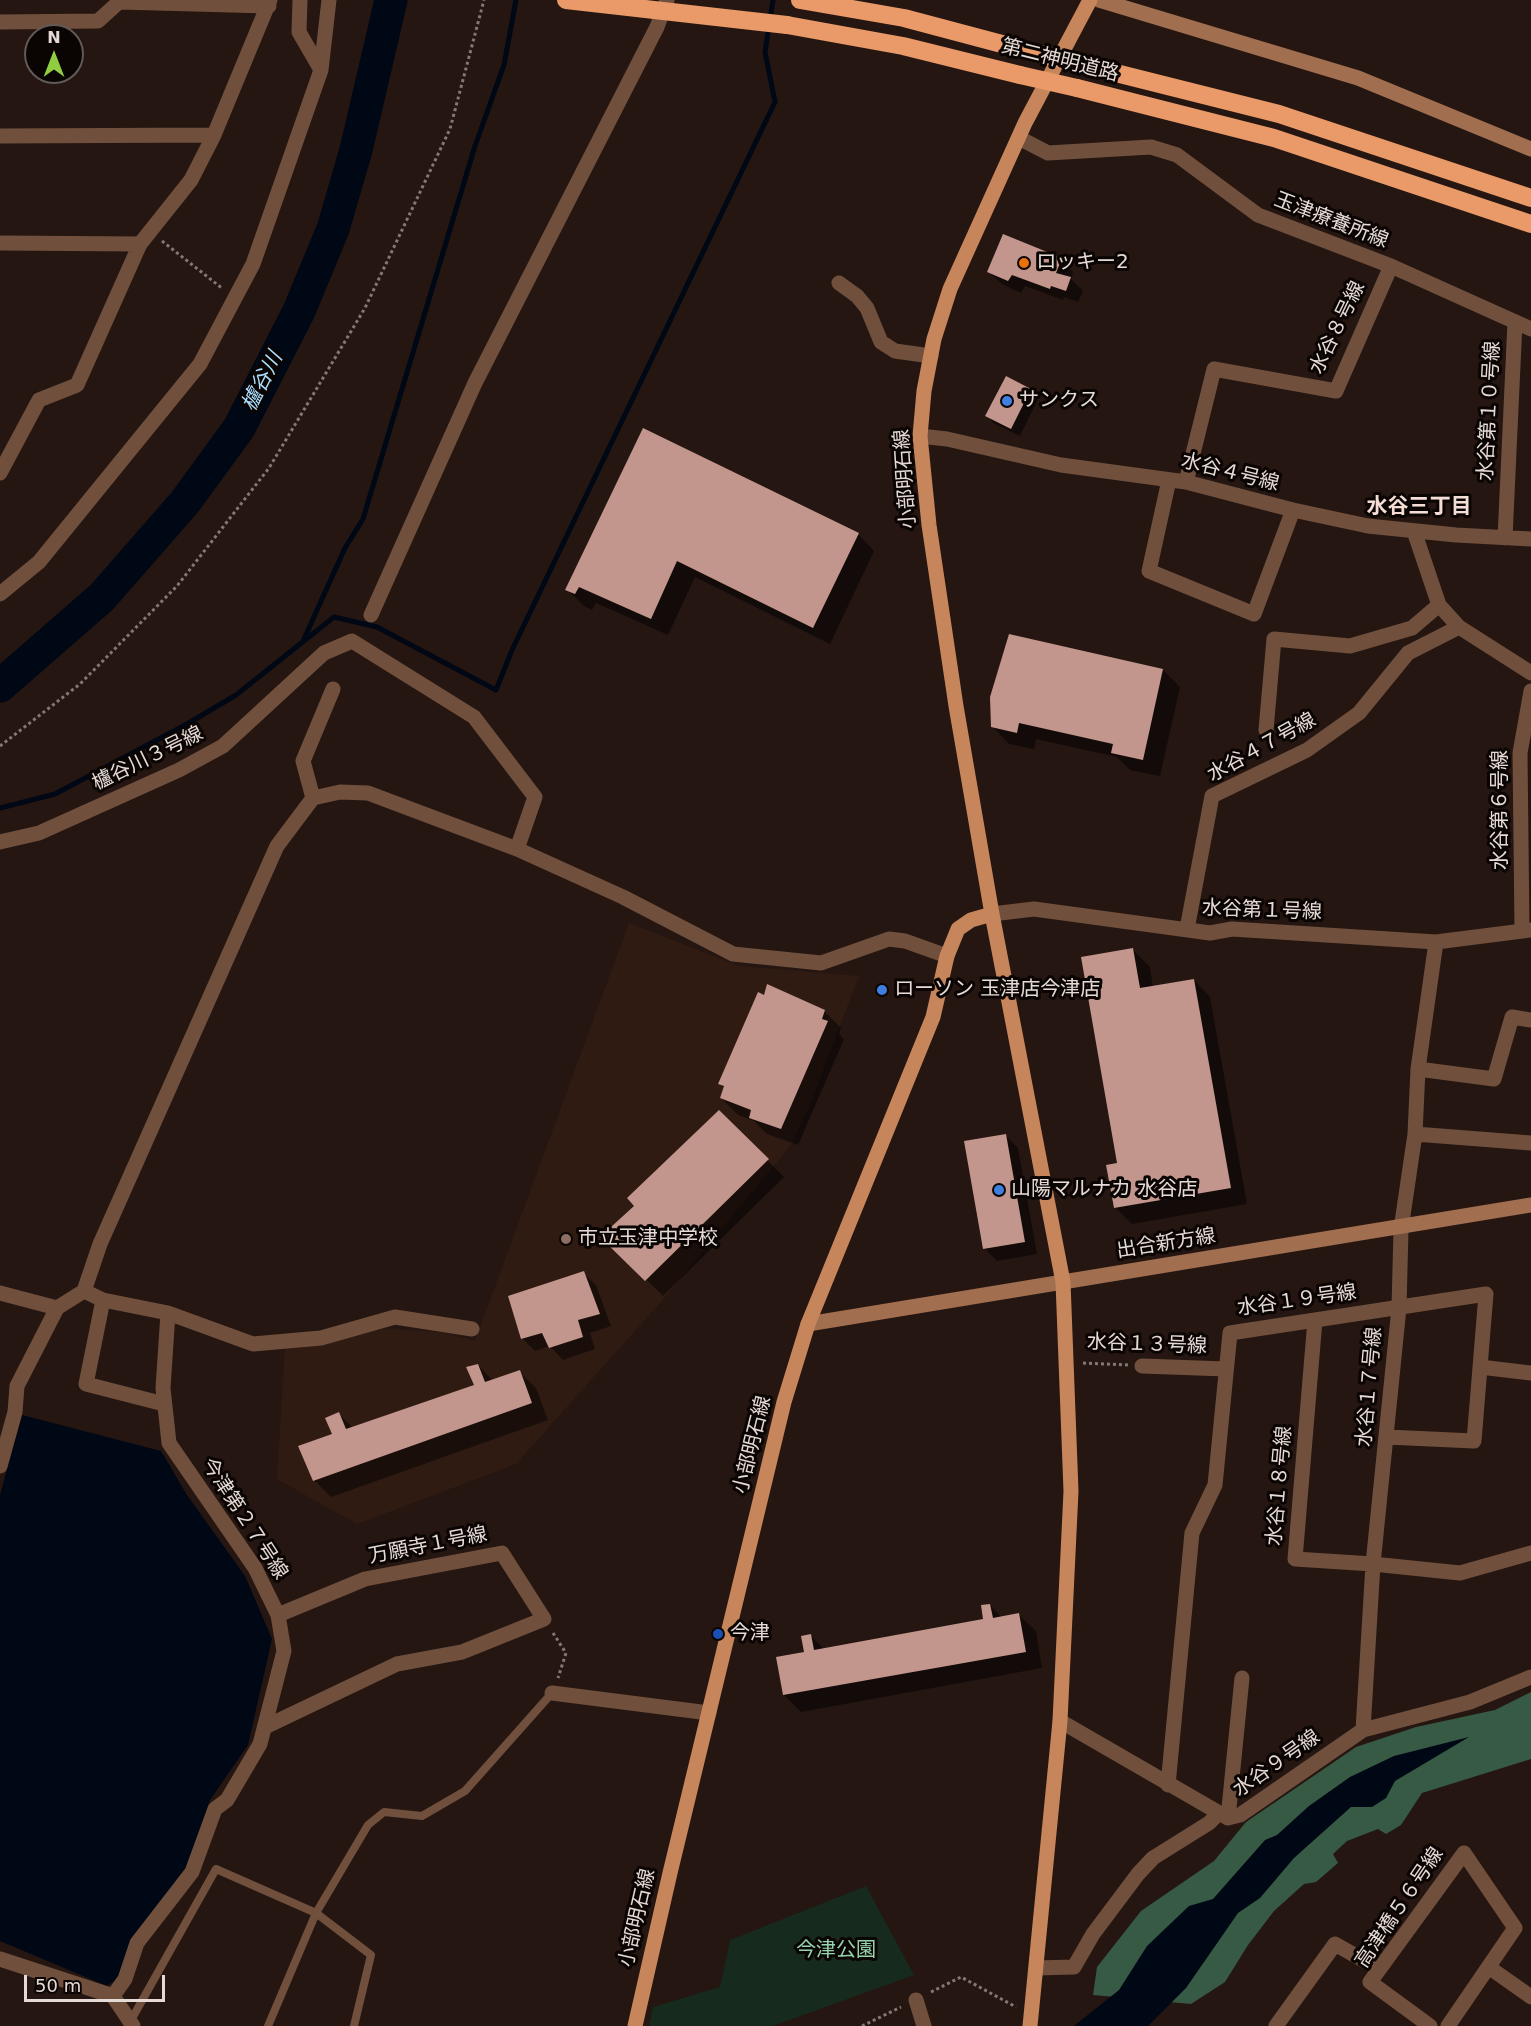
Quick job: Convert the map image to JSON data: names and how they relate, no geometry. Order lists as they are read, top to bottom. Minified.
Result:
{"streets":{"highway":["第二神明道路"],"main road":["小部明石線"],"street":["玉津療養所線","水谷８号線","水谷第１０号線","水谷４号線","水谷４７号線","櫨谷川３号線","水谷第６号線","水谷第１号線","出合新方線","水谷１９号線","水谷１３号線","水谷１７号線","水谷１８号線","今津第２７号線","万願寺１号線","水谷９号線","高津橋５６号線"]},"crossings":[["玉津療養所線","水谷８号線"],["玉津療養所線","水谷第１０号線"],["玉津療養所線","小部明石線"],["水谷８号線","水谷４号線"],["水谷第１０号線","水谷４号線"],["水谷４号線","小部明石線"],["小部明石線","水谷第１号線"],["小部明石線","出合新方線"],["小部明石線","水谷１３号線"],["小部明石線","水谷９号線"],["水谷４７号線","水谷第１号線"],["水谷第６号線","水谷第１号線"],["水谷第１号線","水谷１７号線"],["出合新方線","水谷１７号線"],["水谷１９号線","水谷１３号線"],["水谷１９号線","水谷１７号線"],["水谷１９号線","水谷１８号線"],["水谷１９号線","水谷９号線"],["水谷１７号線","水谷１８号線"],["水谷１７号線","水谷９号線"],["今津第２７号線","万願寺１号線"]],"districts":["水谷三丁目"],"water":["櫨谷川"],"parks":["今津公園"],"places":["ロッキー2","サンクス","ローソン 玉津店今津店","山陽マルナカ 水谷店","市立玉津中学校","今津"],"scale_bar":"50 m","north":"top"}
